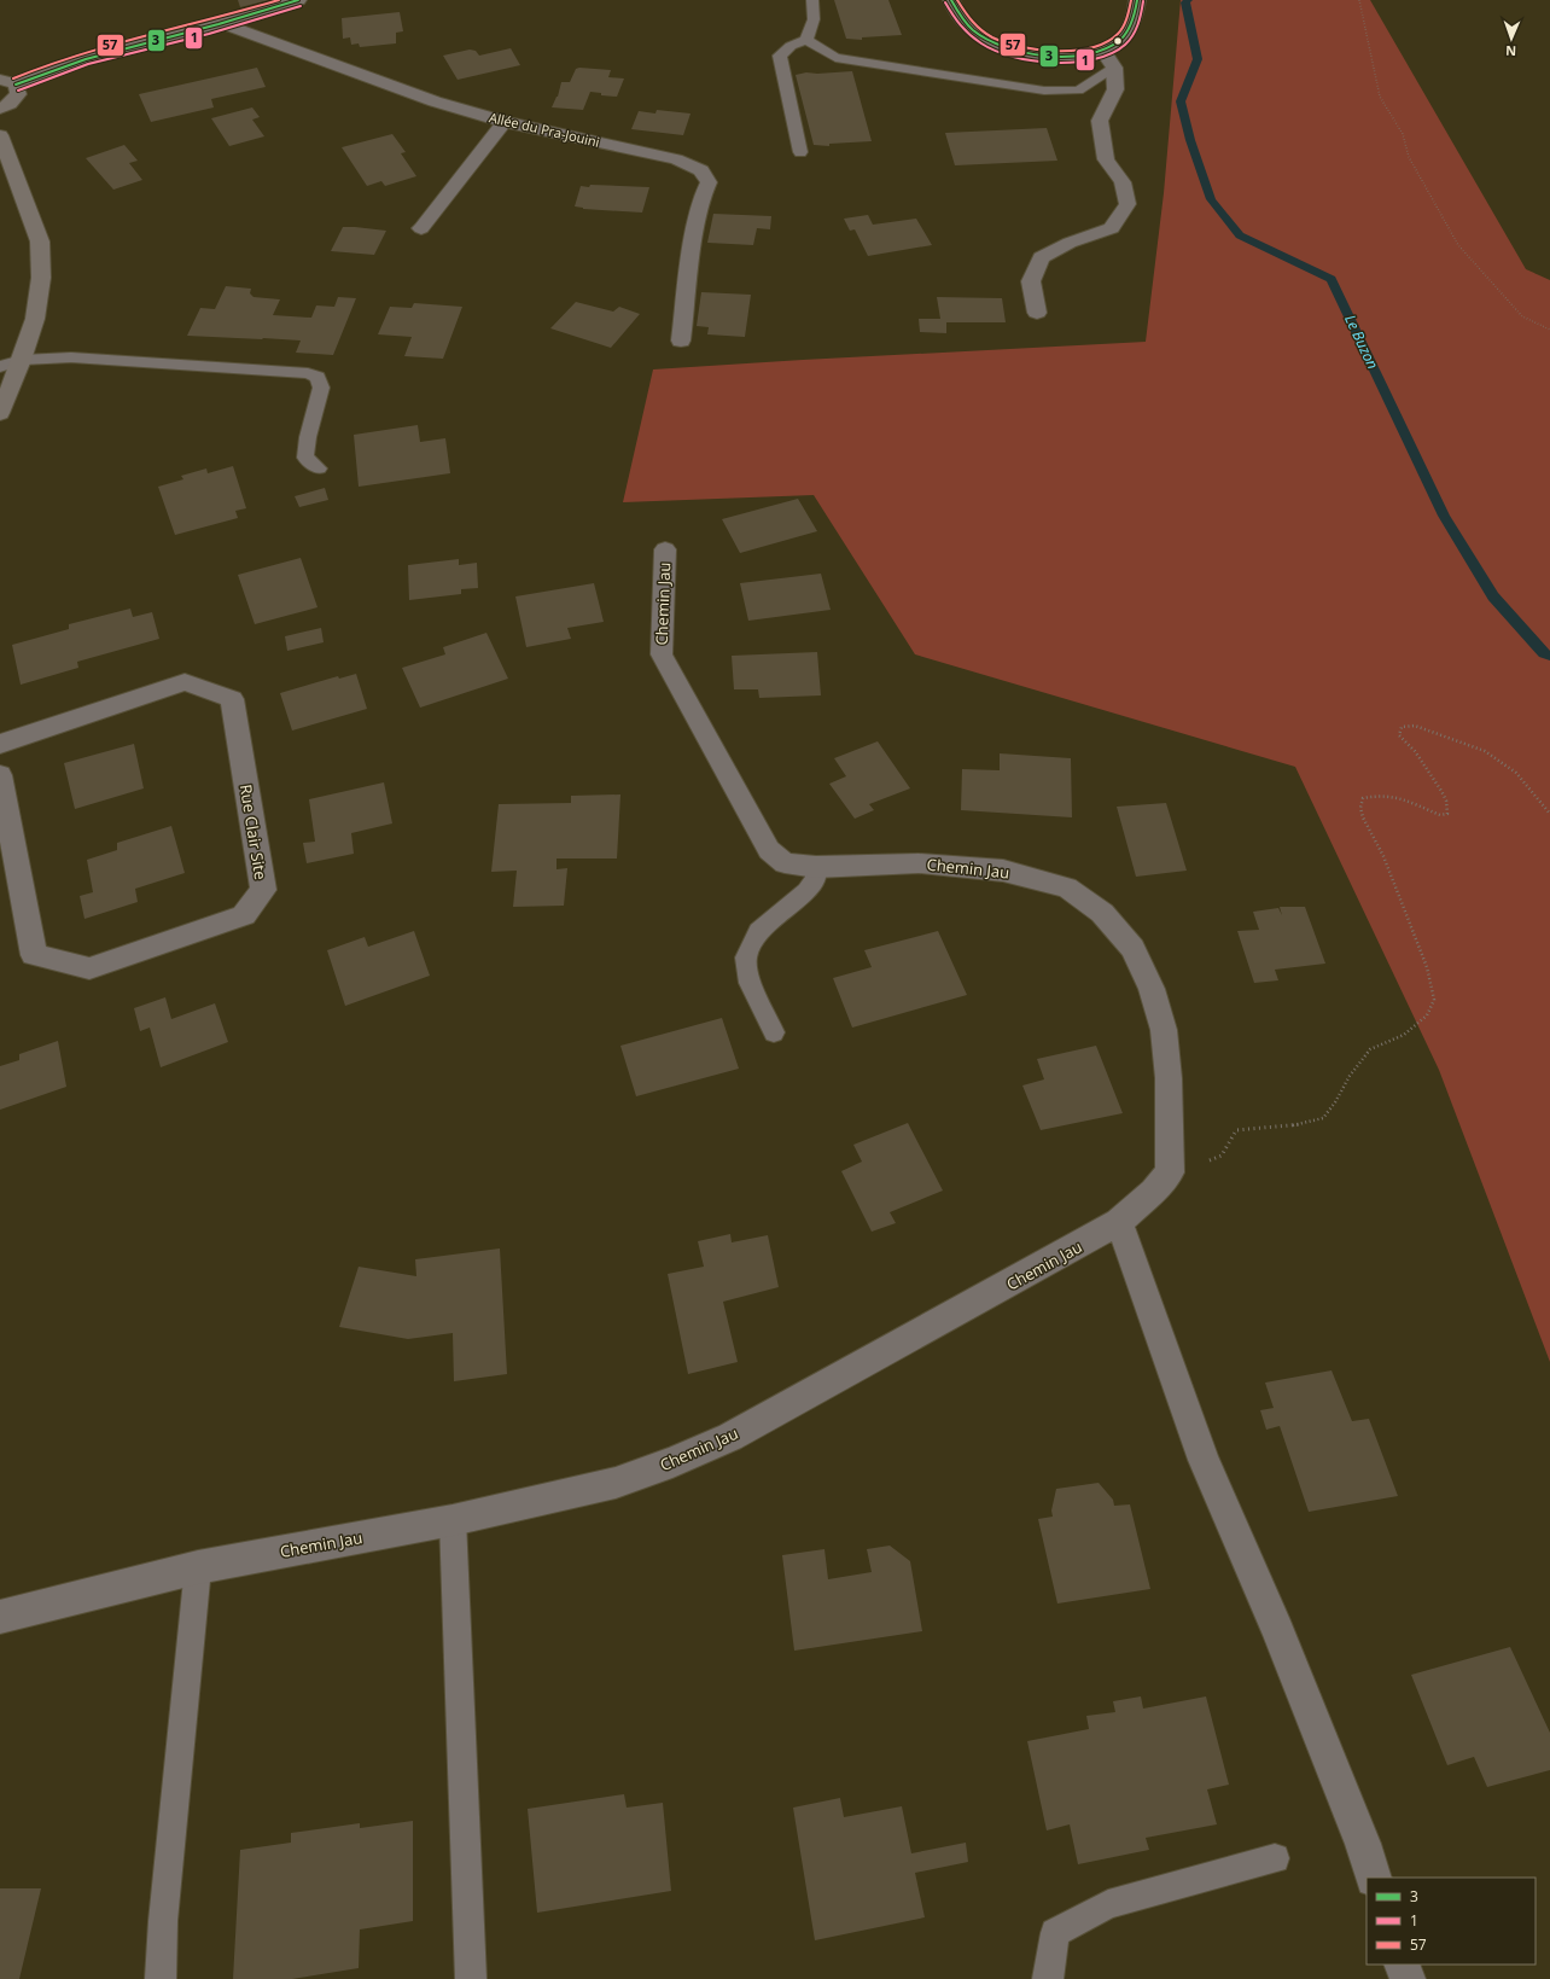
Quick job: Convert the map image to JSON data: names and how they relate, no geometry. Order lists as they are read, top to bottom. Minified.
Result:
{"streets":{"street":["Allée du Pra-Jouini","Chemin Jau","Rue Clair Site"]},"water":["Le Buzon"],"lines":["transit line 3","transit line 57","transit line 1"],"legend":["3","1","57"],"north":"bottom"}
